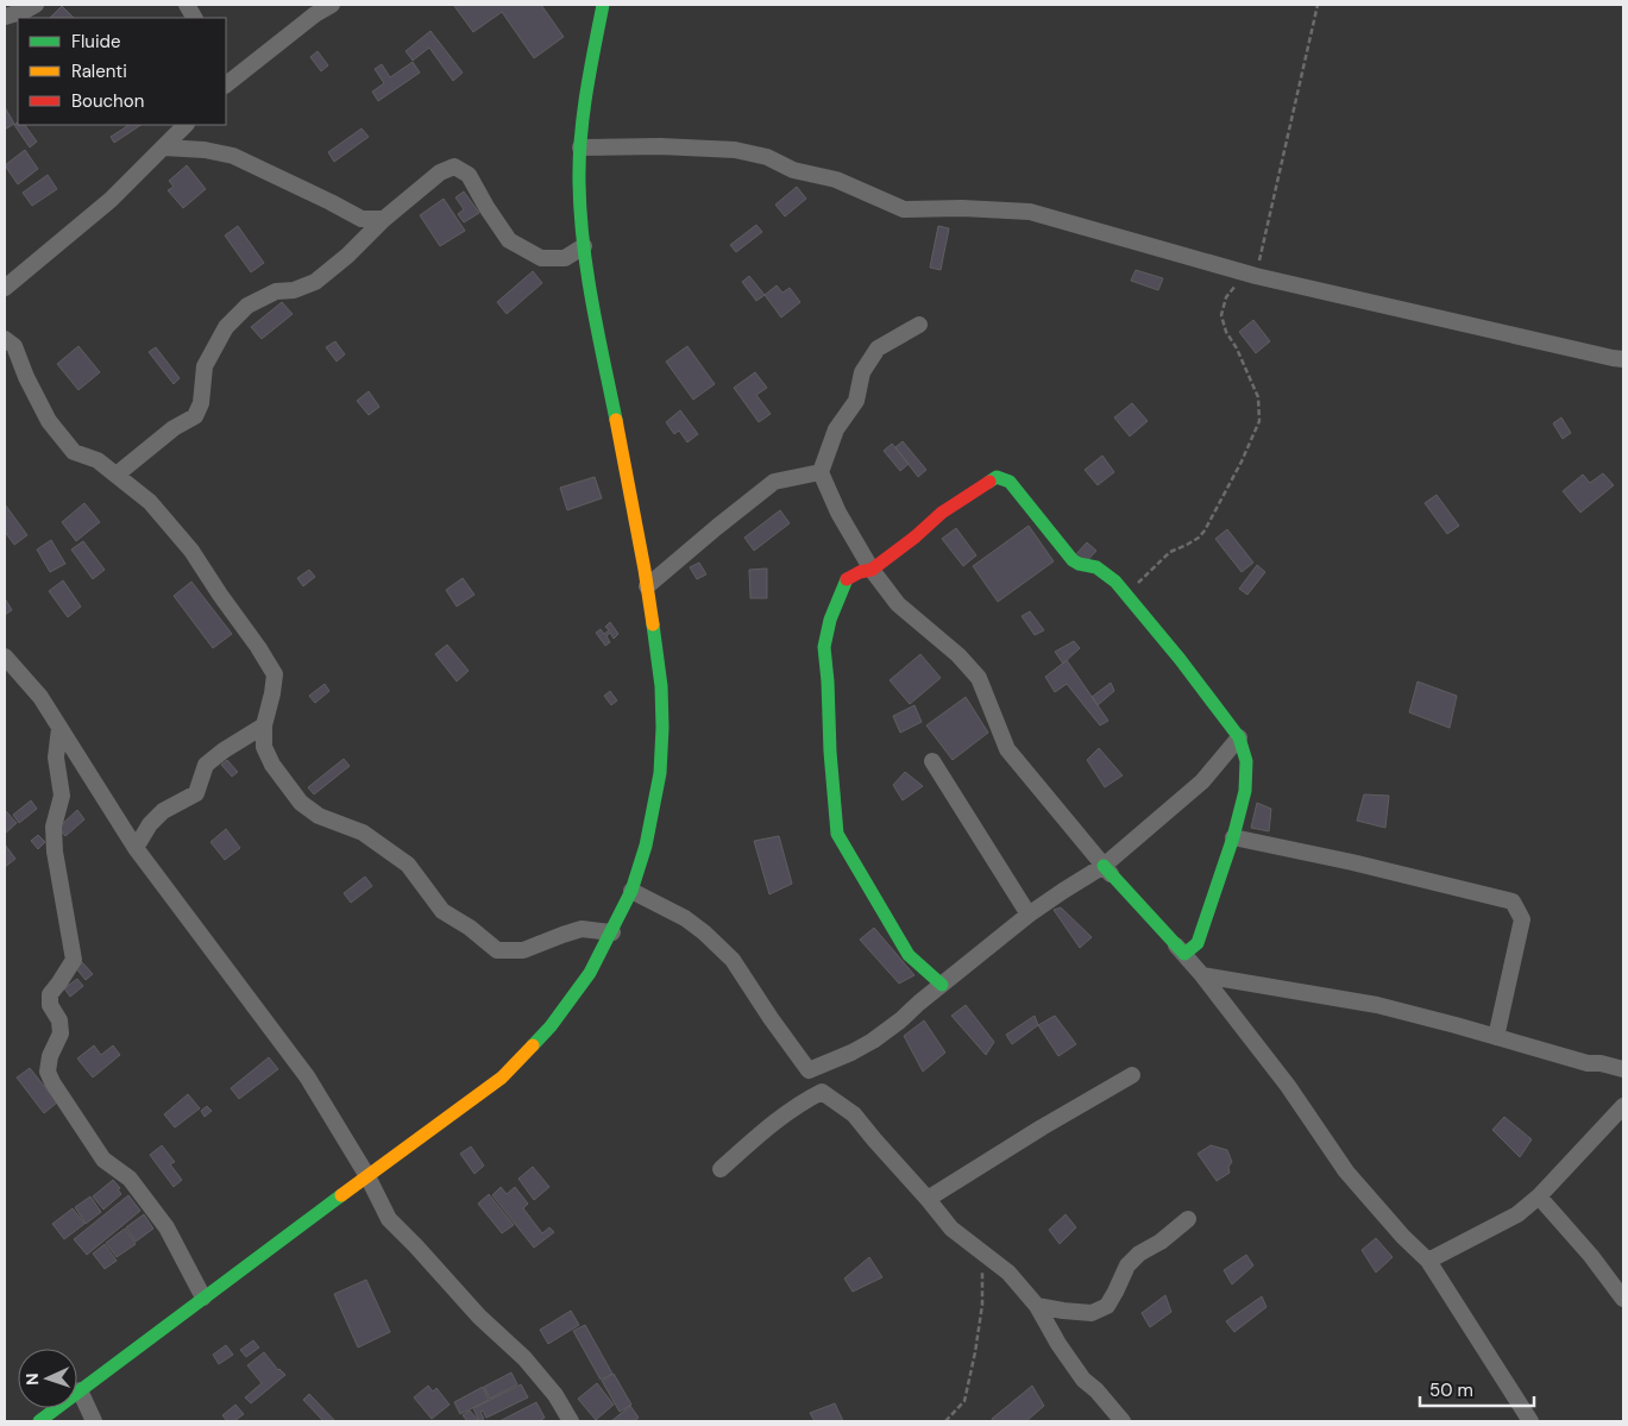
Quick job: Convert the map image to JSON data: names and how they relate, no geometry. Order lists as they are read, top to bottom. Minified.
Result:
{"legend":["Fluide","Ralenti","Bouchon"],"scale_bar":"50 m","north":"left"}
